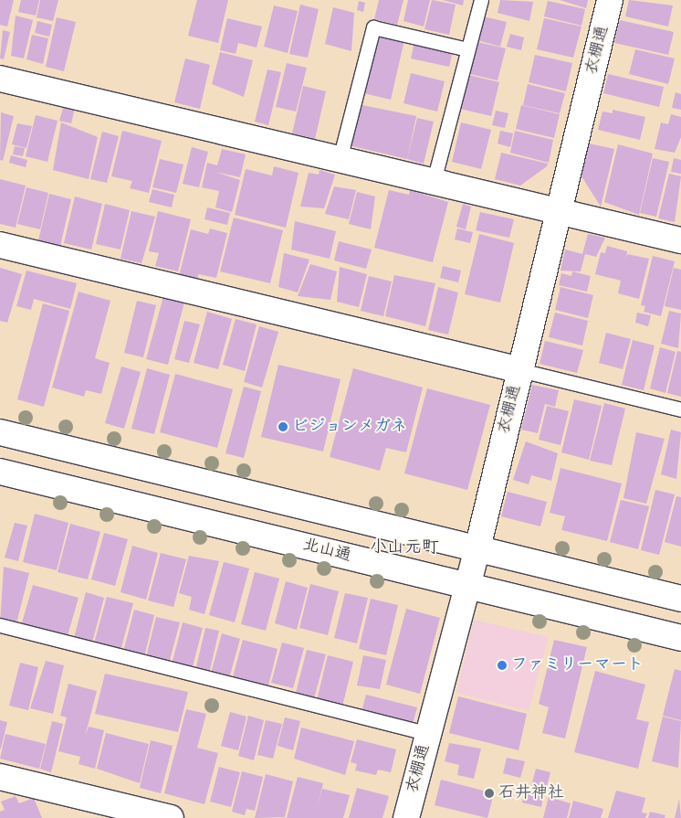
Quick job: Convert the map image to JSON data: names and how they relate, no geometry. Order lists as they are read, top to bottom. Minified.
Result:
{"streets":{"street":["衣棚通","北山通"]},"crossings":[["衣棚通","北山通"]],"districts":["小山元町"],"places":["ビジョンメガネ","ファミリーマート","石井神社"]}
